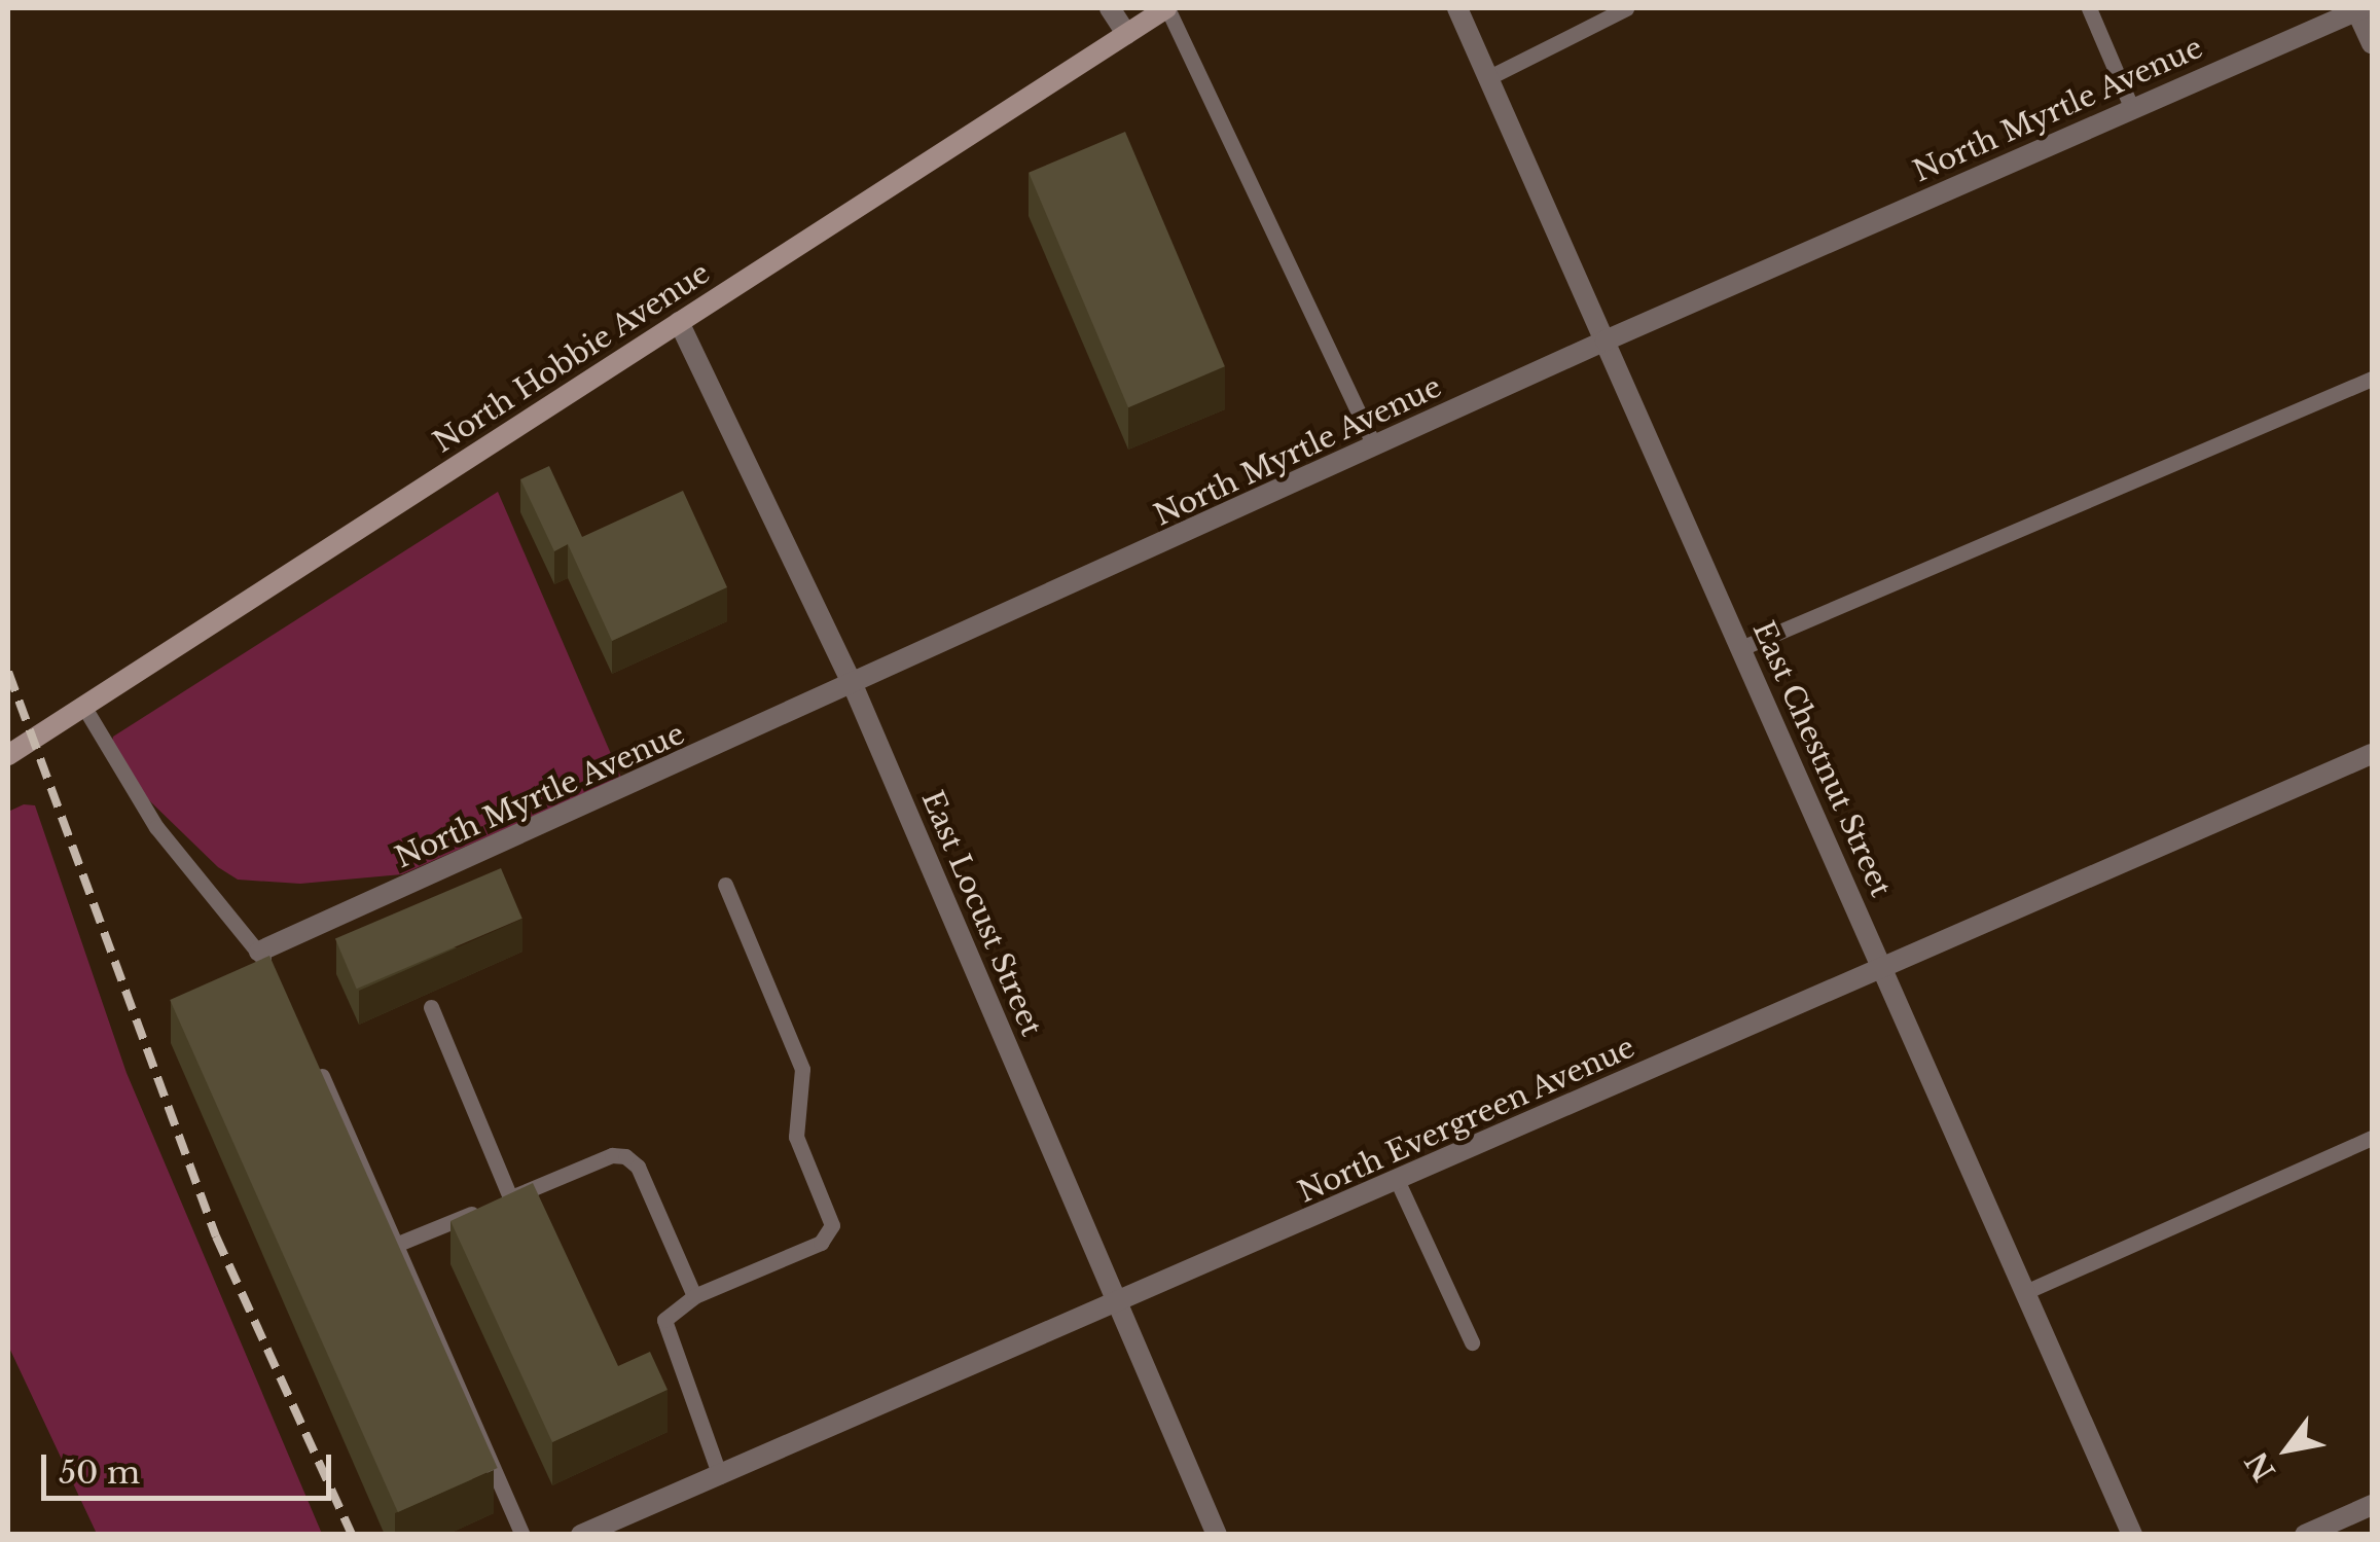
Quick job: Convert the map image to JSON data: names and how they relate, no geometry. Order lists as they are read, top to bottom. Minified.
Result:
{"streets":{"main road":["North Hobbie Avenue"],"street":["North Myrtle Avenue","East Chestnut Street","East Locust Street","North Evergreen Avenue"]},"crossings":[["North Myrtle Avenue","East Chestnut Street"],["North Myrtle Avenue","East Locust Street"],["North Hobbie Avenue","East Locust Street"],["East Chestnut Street","North Evergreen Avenue"],["East Locust Street","North Evergreen Avenue"]],"scale_bar":"50 m","north":"bottom left"}
